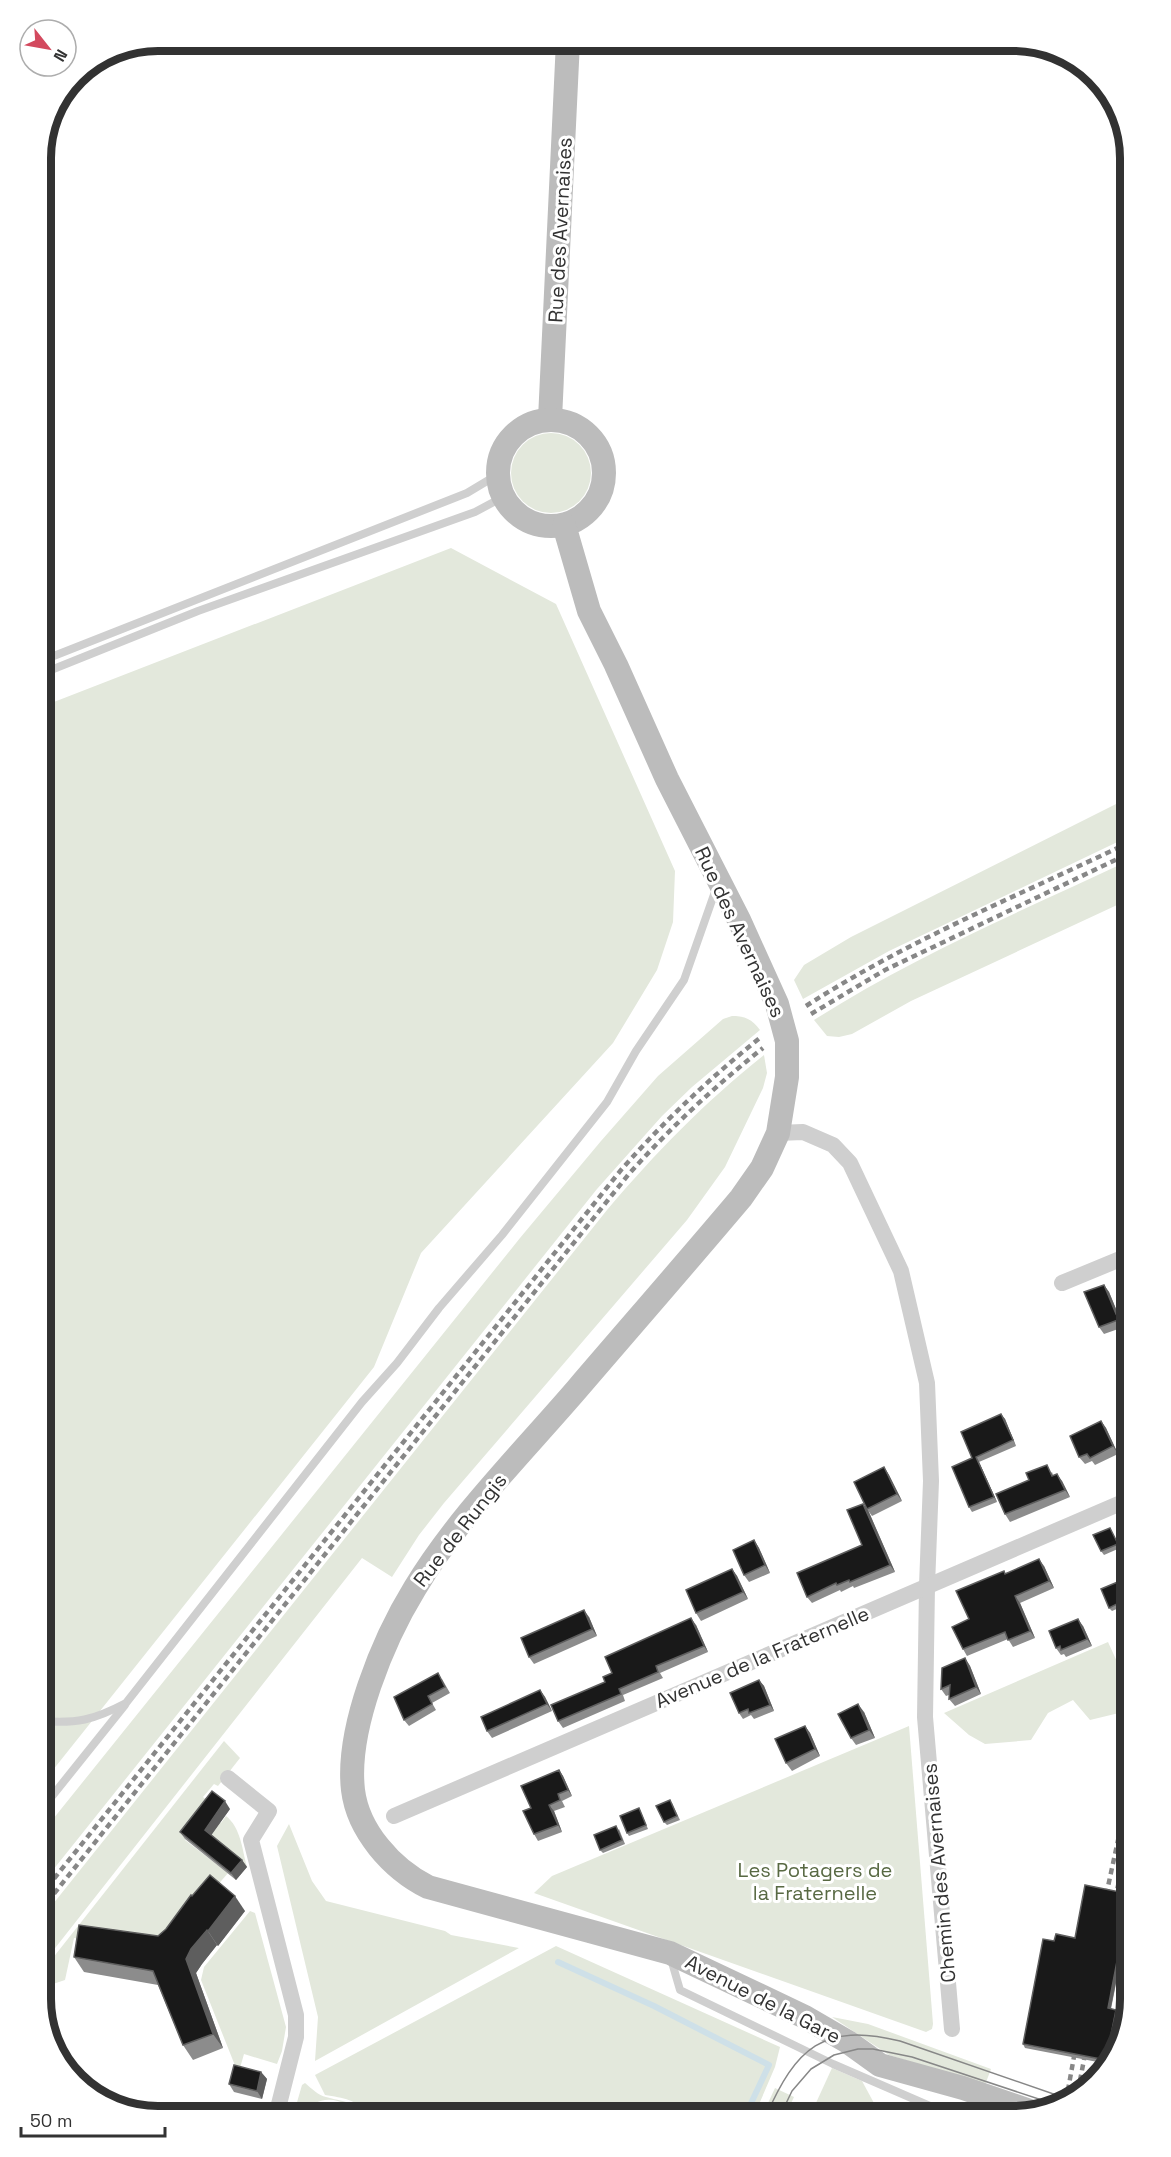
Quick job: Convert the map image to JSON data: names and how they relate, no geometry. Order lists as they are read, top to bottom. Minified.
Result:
{"streets":{"main road":["Rue des Avernaises","Rue de Rungis","Avenue de la Gare"],"street":["Avenue de la Fraternelle","Chemin des Avernaises"]},"crossings":[["Rue des Avernaises","Rue de Rungis"],["Rue de Rungis","Avenue de la Gare"],["Avenue de la Fraternelle","Chemin des Avernaises"]],"parks":["Les Potagers de la Fraternelle"],"scale_bar":"50 m","north":"bottom right"}
